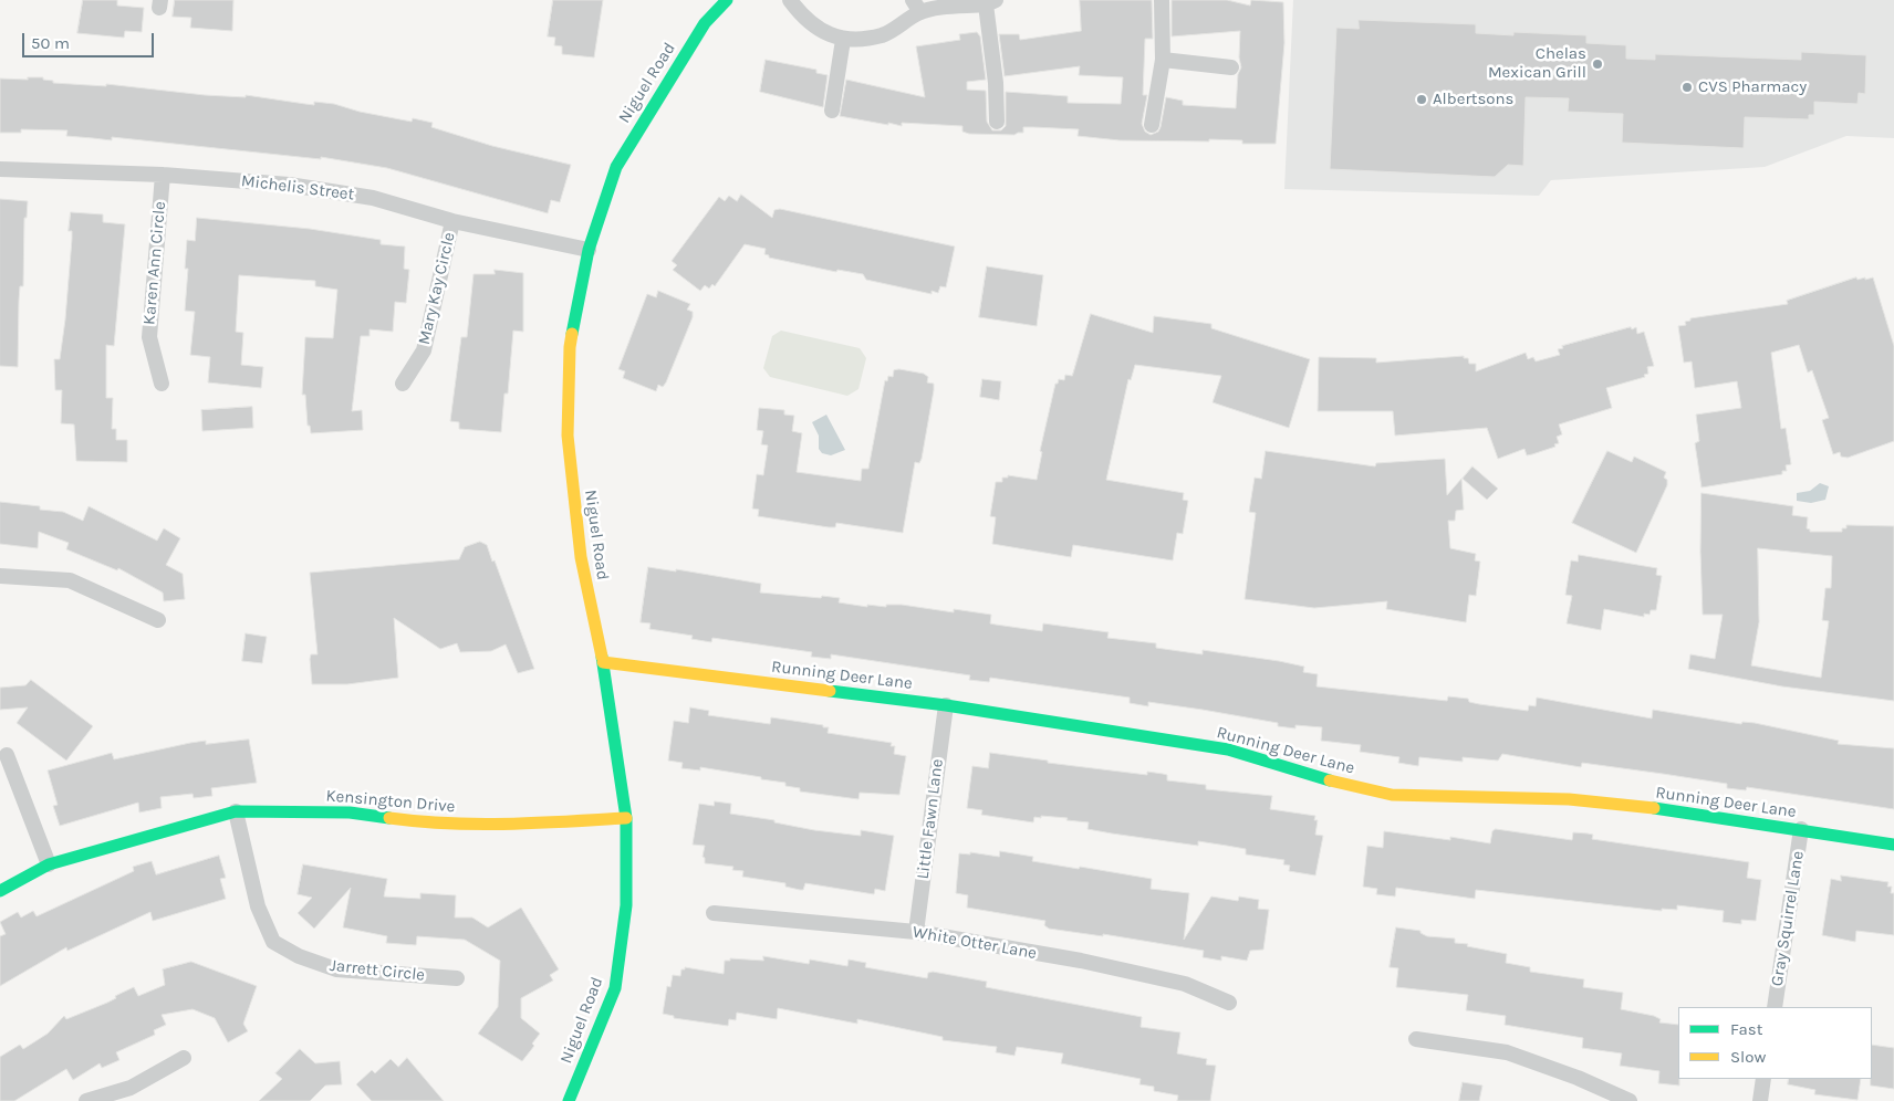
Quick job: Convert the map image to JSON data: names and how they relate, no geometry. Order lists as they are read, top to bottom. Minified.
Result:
{"streets":{"street":["Niguel Road","Michelis Street","Karen Ann Circle","Mary Kay Circle","Running Deer Lane","Kensington Drive","Little Fawn Lane","Gray Squirrel Lane","White Otter Lane","Jarrett Circle"]},"crossings":[["Niguel Road","Michelis Street"],["Niguel Road","Running Deer Lane"],["Niguel Road","Kensington Drive"],["Michelis Street","Karen Ann Circle"],["Michelis Street","Mary Kay Circle"],["Running Deer Lane","Little Fawn Lane"],["Running Deer Lane","Gray Squirrel Lane"],["Kensington Drive","Jarrett Circle"],["Little Fawn Lane","White Otter Lane"]],"places":["Chelas Mexican Grill","CVS Pharmacy","Albertsons"],"legend":["Fast","Slow"],"scale_bar":"50 m"}
